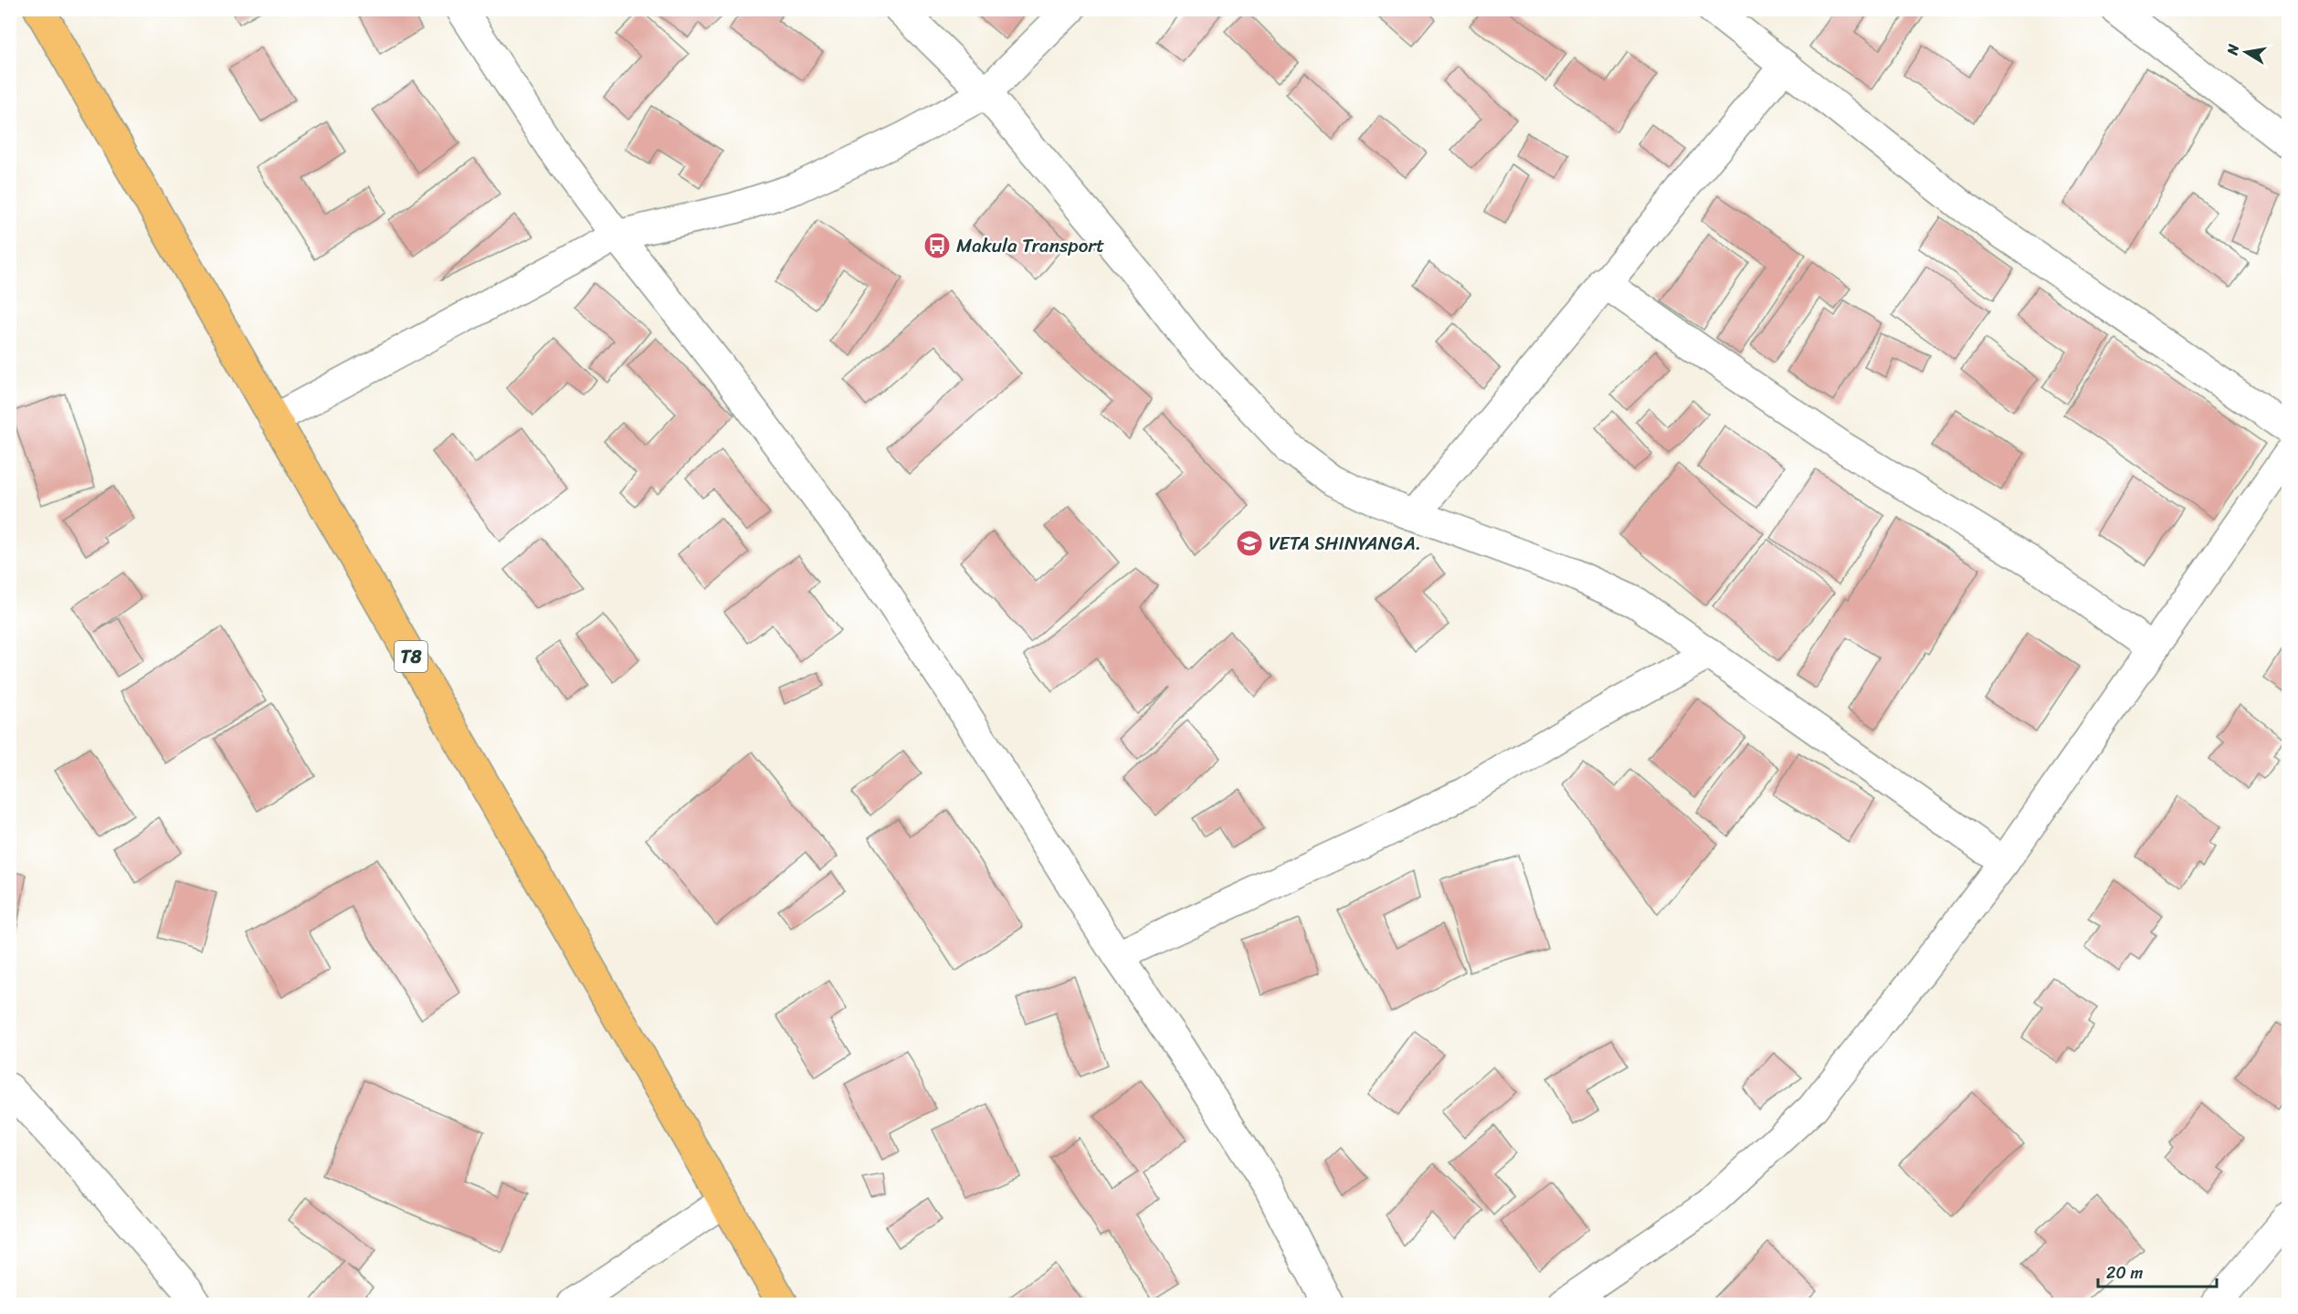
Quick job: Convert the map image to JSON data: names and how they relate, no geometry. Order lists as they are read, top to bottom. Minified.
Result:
{"streets":{"highway":["T8"]},"places":{"bus stop":["Makula Transport"],"school or university":["VETA SHINYANGA."]},"scale_bar":"20 m","north":"left"}
